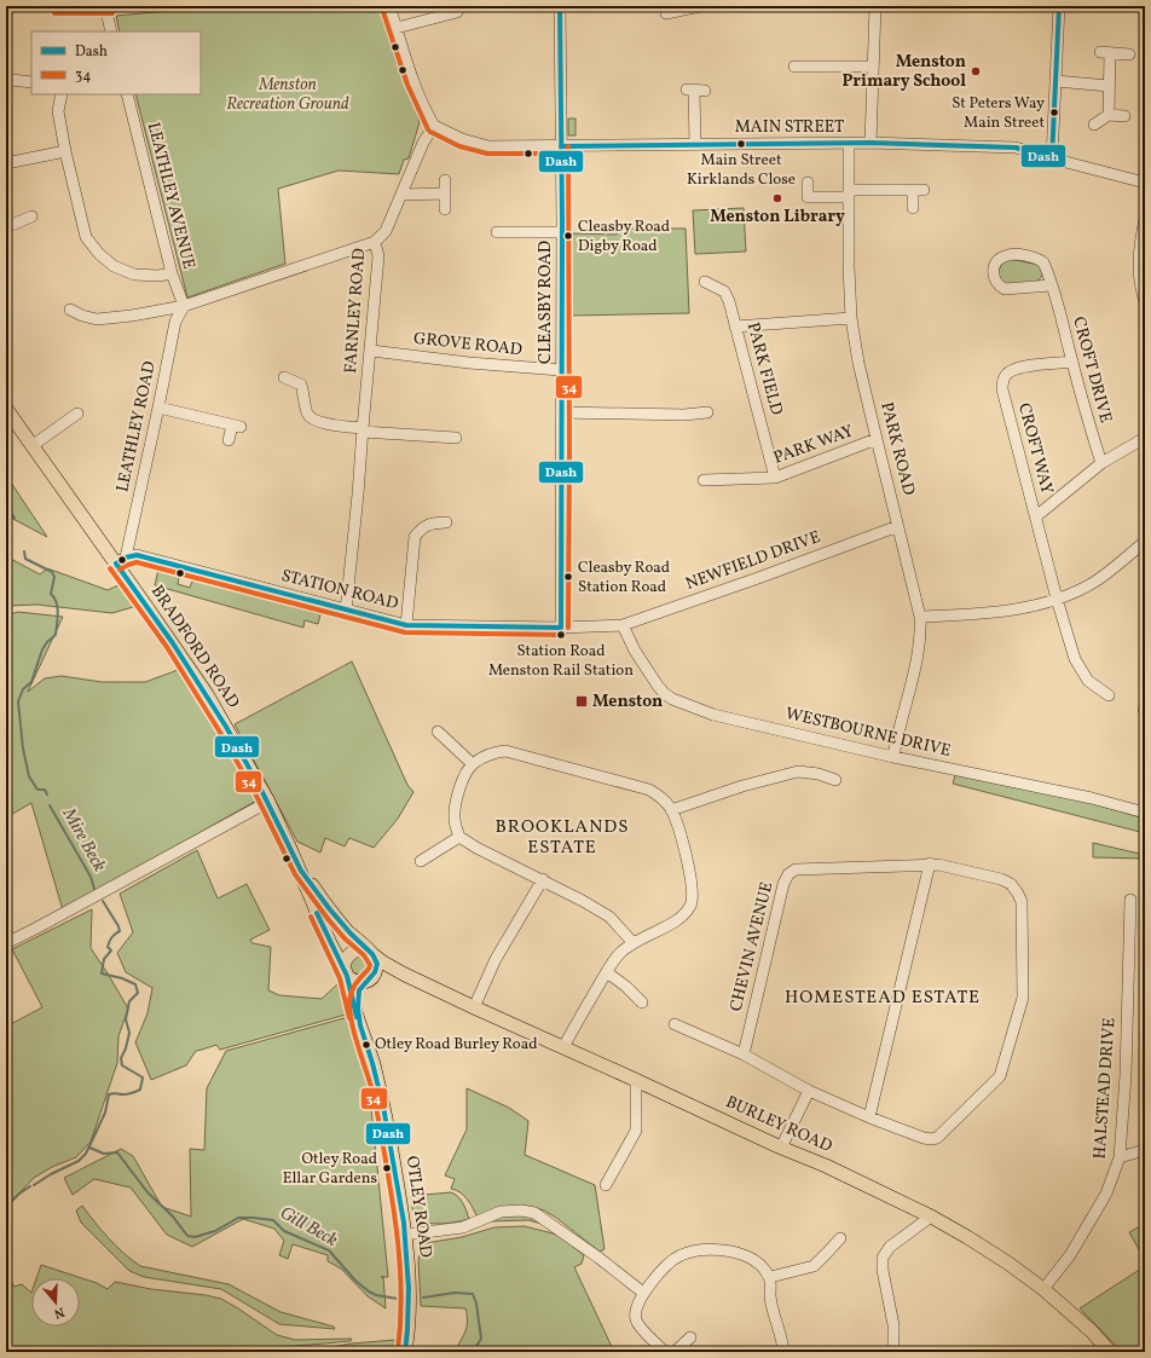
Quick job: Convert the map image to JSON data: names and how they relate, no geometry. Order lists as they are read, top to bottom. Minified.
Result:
{"streets":{"main road":["BRADFORD ROAD","BURLEY ROAD","OTLEY ROAD"],"street":["MAIN STREET","LEATHLEY AVENUE","CLEASBY ROAD","FARNLEY ROAD","GROVE ROAD","PARK FIELD","CROFT DRIVE","LEATHLEY ROAD","PARK WAY","PARK ROAD","CROFT WAY","NEWFIELD DRIVE","STATION ROAD","WESTBOURNE DRIVE","CHEVIN AVENUE","HALSTEAD DRIVE"]},"crossings":[["MAIN STREET","CLEASBY ROAD"],["MAIN STREET","FARNLEY ROAD"],["MAIN STREET","PARK ROAD"],["LEATHLEY AVENUE","LEATHLEY ROAD"],["CLEASBY ROAD","GROVE ROAD"],["CLEASBY ROAD","NEWFIELD DRIVE"],["CLEASBY ROAD","STATION ROAD"],["FARNLEY ROAD","GROVE ROAD"],["FARNLEY ROAD","STATION ROAD"],["PARK FIELD","PARK WAY"],["CROFT DRIVE","CROFT WAY"],["LEATHLEY ROAD","STATION ROAD"],["LEATHLEY ROAD","BRADFORD ROAD"],["PARK WAY","PARK ROAD"],["PARK ROAD","NEWFIELD DRIVE"],["PARK ROAD","WESTBOURNE DRIVE"],["NEWFIELD DRIVE","STATION ROAD"],["NEWFIELD DRIVE","WESTBOURNE DRIVE"],["STATION ROAD","BRADFORD ROAD"],["BRADFORD ROAD","BURLEY ROAD"],["HALSTEAD DRIVE","BURLEY ROAD"]],"districts":["BROOKLANDS ESTATE","HOMESTEAD ESTATE"],"water":["Mire Beck","Gill Beck"],"parks":["Menston Recreation Ground"],"places":{"other":["Menston Primary School","St Peters Way Main Street","Main Street Kirklands Close","Menston Library","Cleasby Road Digby Road","Cleasby Road Station Road","Station Road Menston Rail Station","Otley Road Burley Road","Otley Road Ellar Gardens"],"transit":["Menston"]},"lines":["transit line Dash","transit line 34"],"legend":["Dash","34"],"north":"bottom"}
